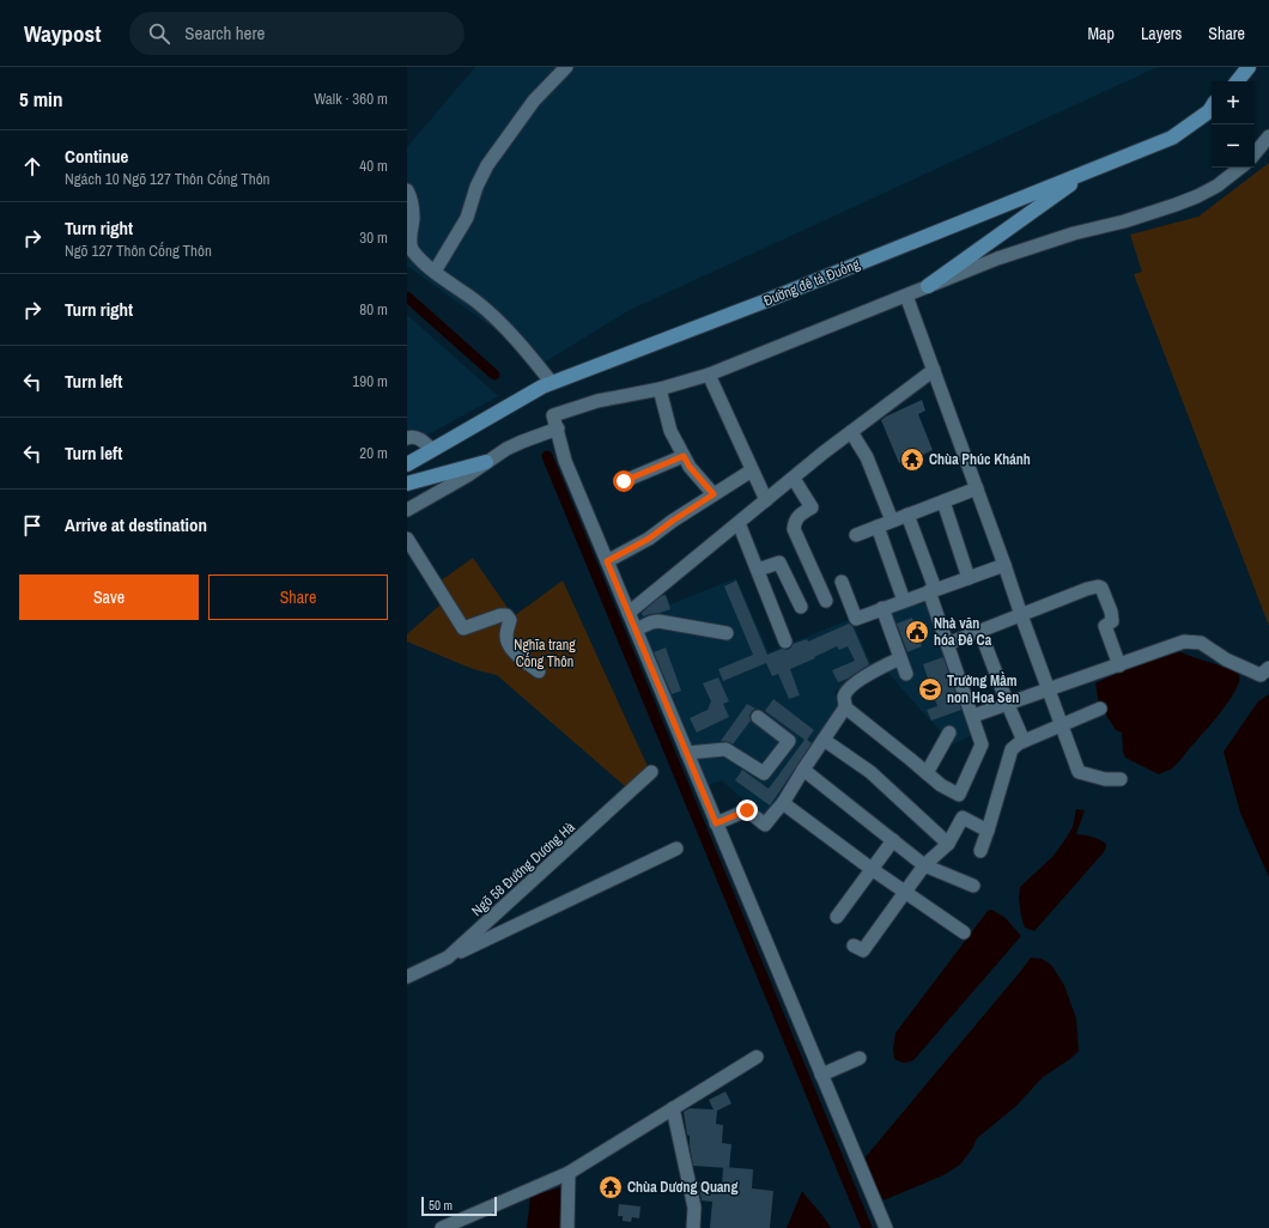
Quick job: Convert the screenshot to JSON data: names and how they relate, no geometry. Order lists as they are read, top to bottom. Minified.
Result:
{"streets":{"main road":["Đường đê tả Đuống"],"street":["Ngõ 58 Đường Dương Hà"]},"parks":["Nghĩa trang Cống Thôn"],"places":{"temple":["Chùa Phúc Khánh","Chùa Dương Quang"],"public building":["Nhà văn hóa Đê Ca"],"school or university":["Trường Mầm non Hoa Sen"]},"scale_bar":"50 m","page":{"header":"Waypost","search":"Search here","nav":["Map","Layers","Share"],"heading":["5 min","Walk · 360 m"],"map_buttons":["+","−"],"list":[["Continue","Ngách 10 Ngõ 127 Thôn Cống Thôn","40 m"],["Turn right","Ngõ 127 Thôn Cống Thôn","30 m"],["Turn right","80 m"],["Turn left","190 m"],["Turn left","20 m"],"Arrive at destination"],"buttons":["Save","Share"],"scale":"50 m"}}
